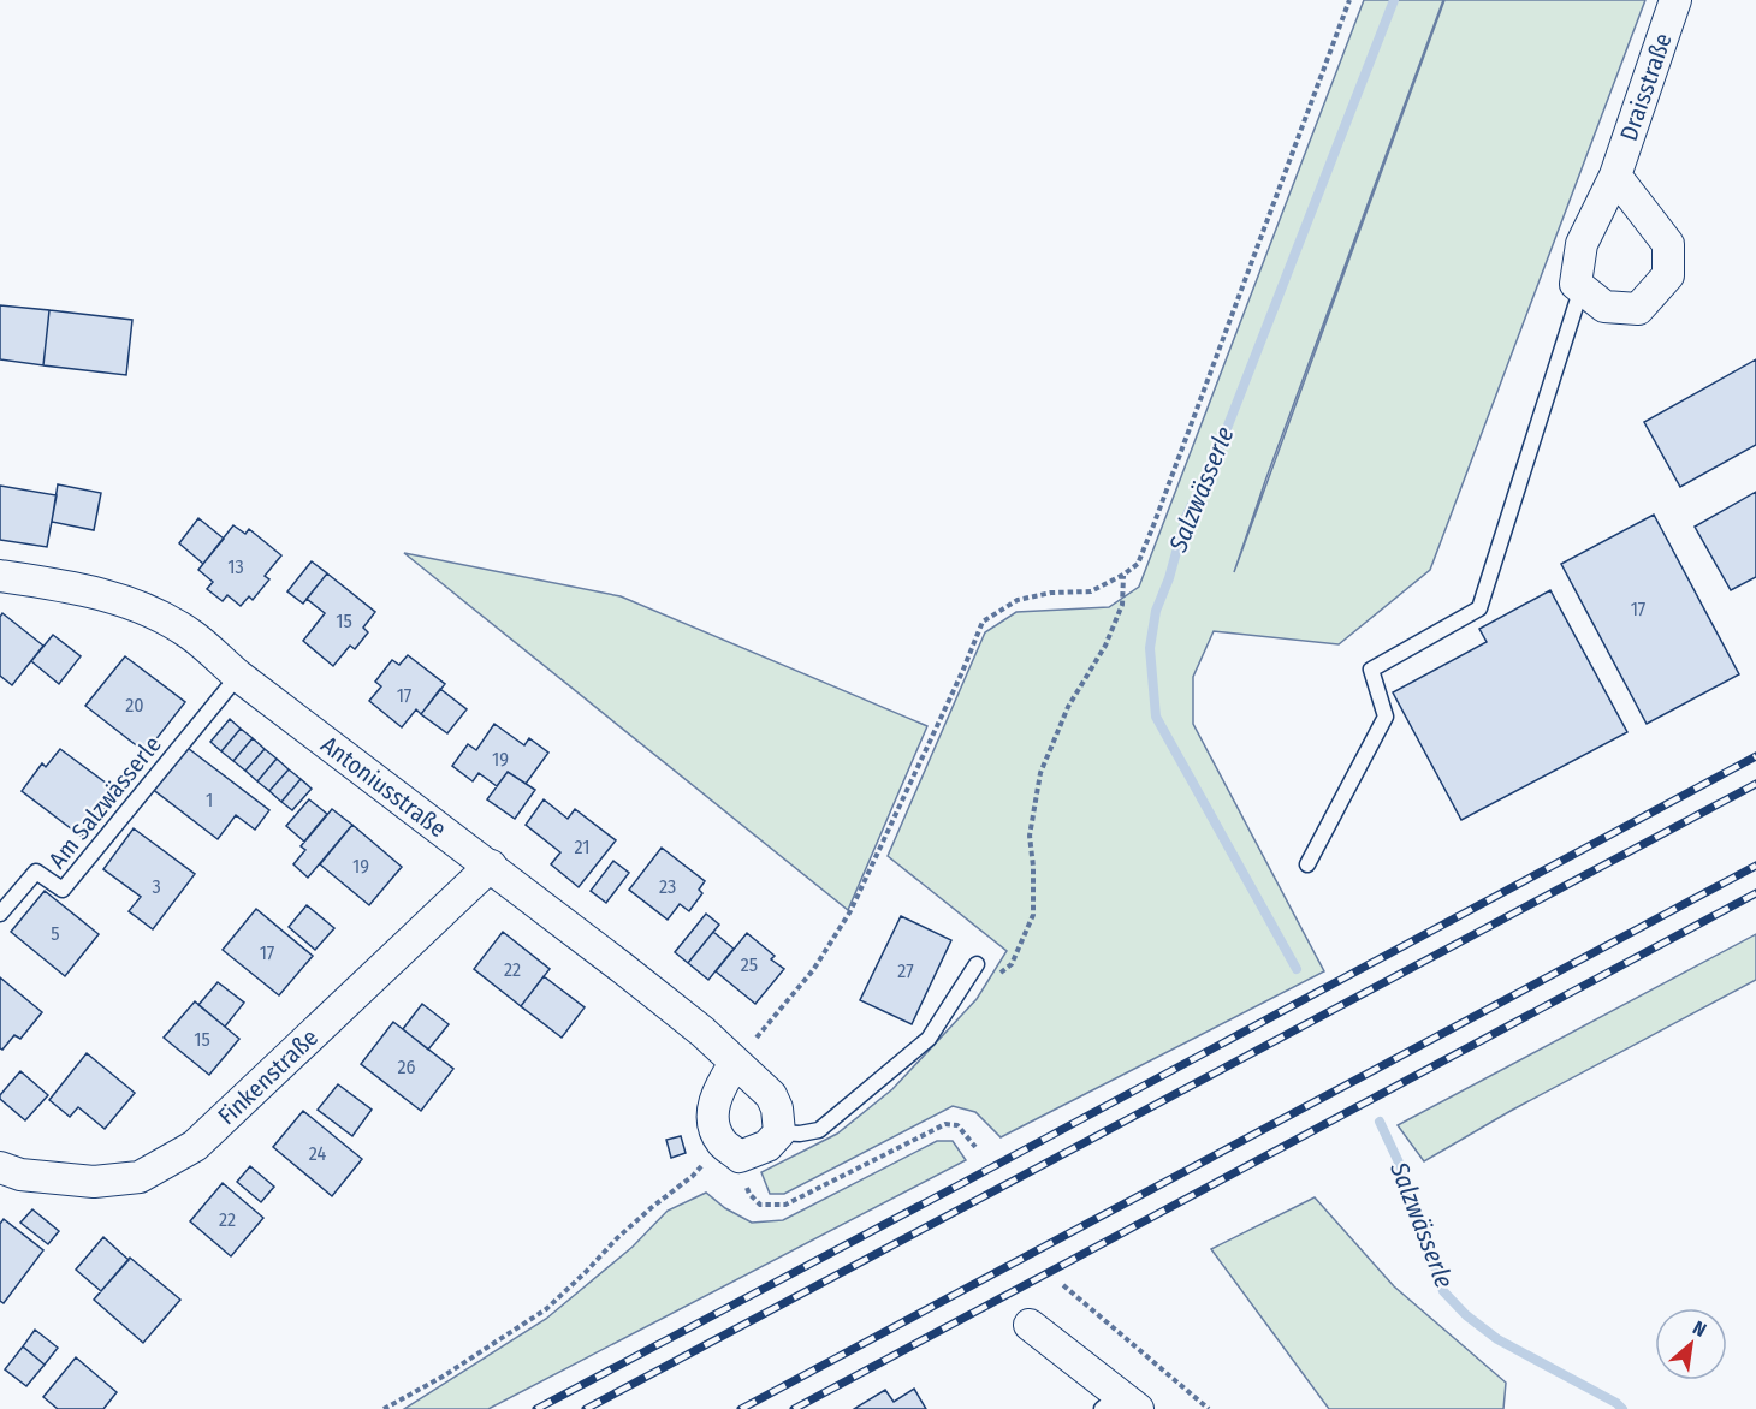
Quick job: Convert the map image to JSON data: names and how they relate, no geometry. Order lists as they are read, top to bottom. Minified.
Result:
{"streets":{"street":["Draisstraße","Antoniusstraße","Finkenstraße"],"lane":["Am Salzwässerle"]},"crossings":[["Antoniusstraße","Am Salzwässerle"],["Antoniusstraße","Finkenstraße"]],"water":["Salzwässerle"],"house_numbers":["13","17","15","17","20","19","1","21","19","3","23","5","17","25","22","27","15","26","24","22"],"north":"top right"}
